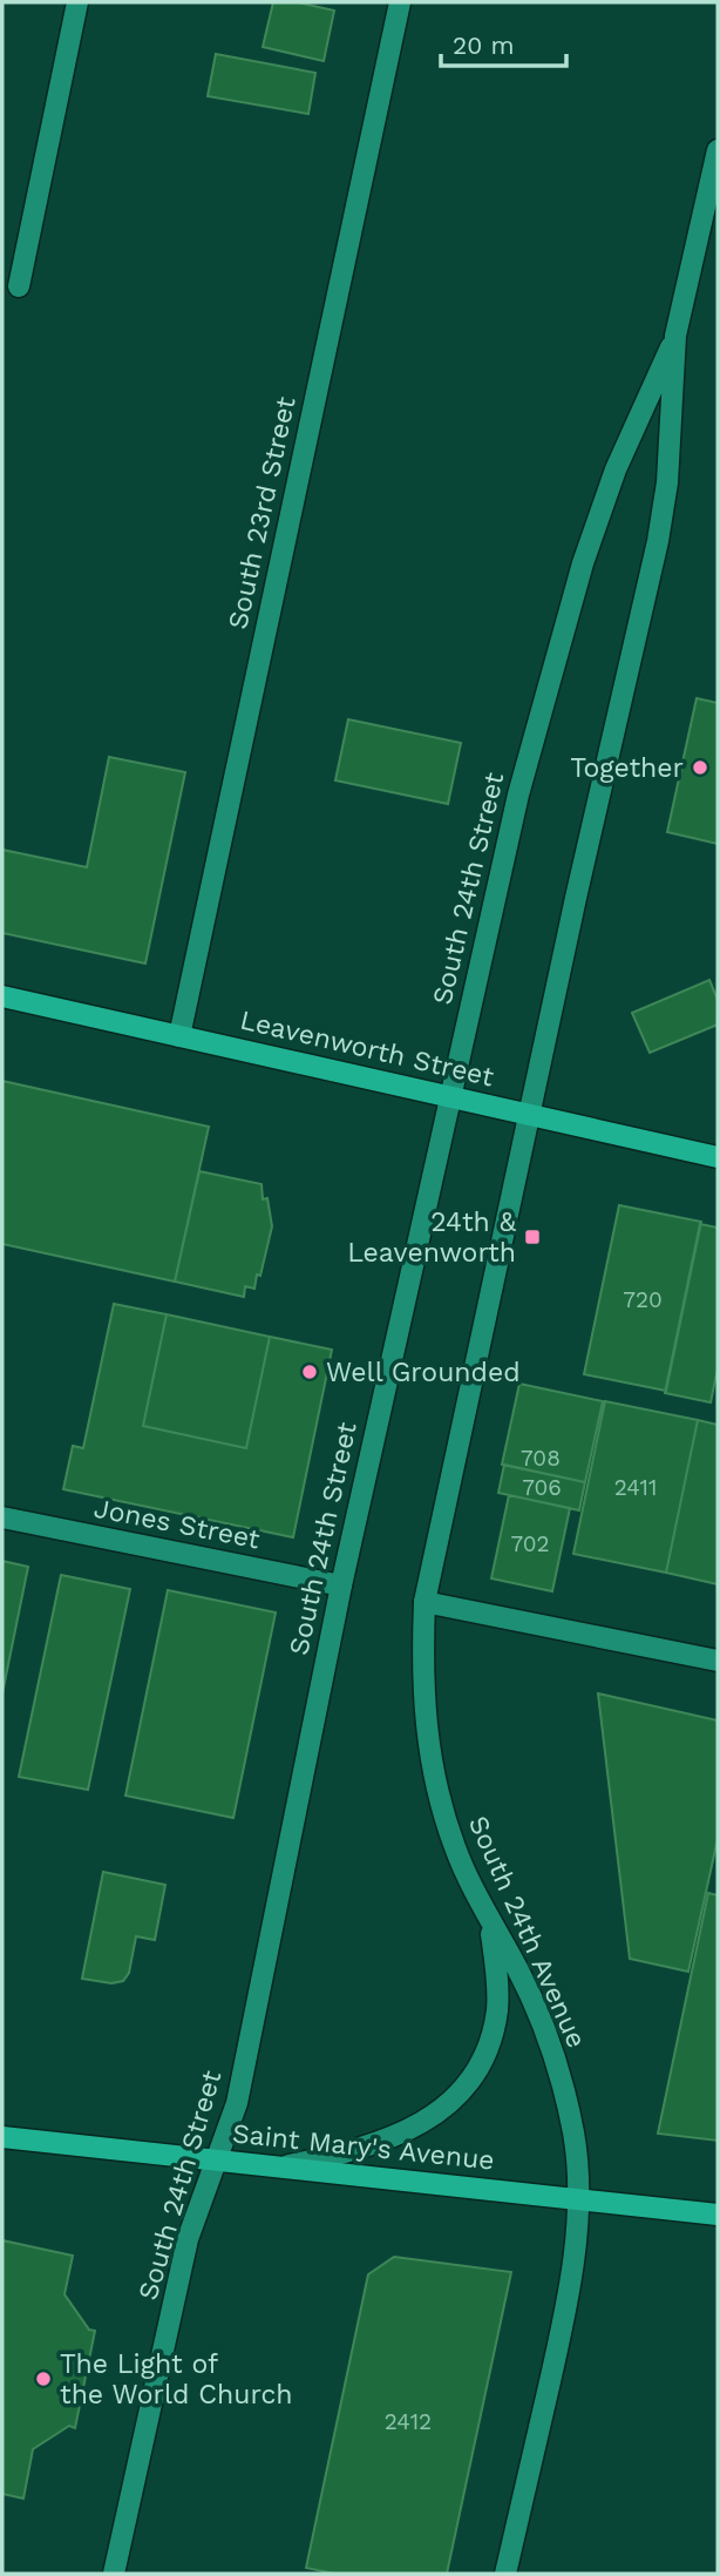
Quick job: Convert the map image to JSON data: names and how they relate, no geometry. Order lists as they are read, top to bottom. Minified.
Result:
{"streets":{"main road":["South 23rd Street","South 24th Street","Leavenworth Street","Jones Street","South 24th Avenue","Saint Mary's Avenue"]},"crossings":[["South 23rd Street","Leavenworth Street"],["South 24th Street","Leavenworth Street"],["South 24th Street","Jones Street"],["South 24th Street","South 24th Avenue"],["South 24th Street","Saint Mary's Avenue"],["South 24th Avenue","Saint Mary's Avenue"]],"places":{"other":["Together","Well Grounded","The Light of the World Church"],"transit":["24th & Leavenworth"]},"house_numbers":["720","708","706","2411","702","2412"],"scale_bar":"20 m"}
